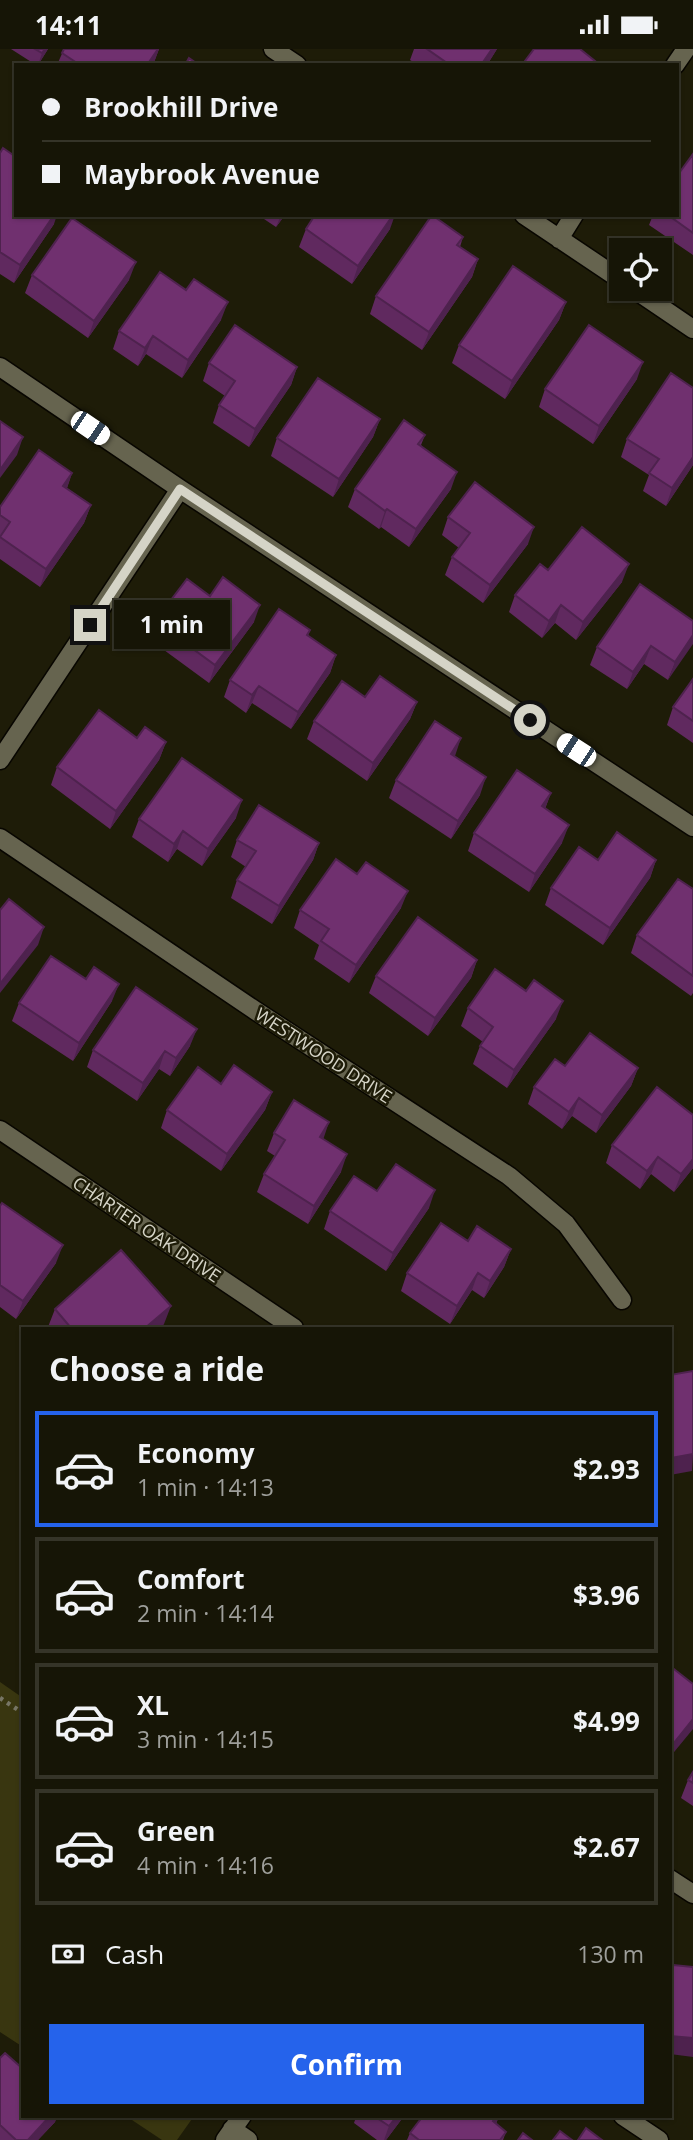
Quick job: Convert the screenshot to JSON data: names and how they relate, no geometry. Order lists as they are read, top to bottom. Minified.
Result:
{"streets":{"street":["WESTWOOD DRIVE","CHARTER OAK DRIVE"]},"page":{"status":"14:11","banner":["Brookhill Drive","Maybrook Avenue"],"bubble":"1 min","heading":"Choose a ride","list":[{"name":"Economy","note":"1 min · 14:13","value":"$2.93"},{"name":"Comfort","note":"2 min · 14:14","value":"$3.96"},{"name":"XL","note":"3 min · 14:15","value":"$4.99"},{"name":"Green","note":"4 min · 14:16","value":"$2.67"}],"pay":["Cash","130 m"],"buttons":"Confirm"}}
